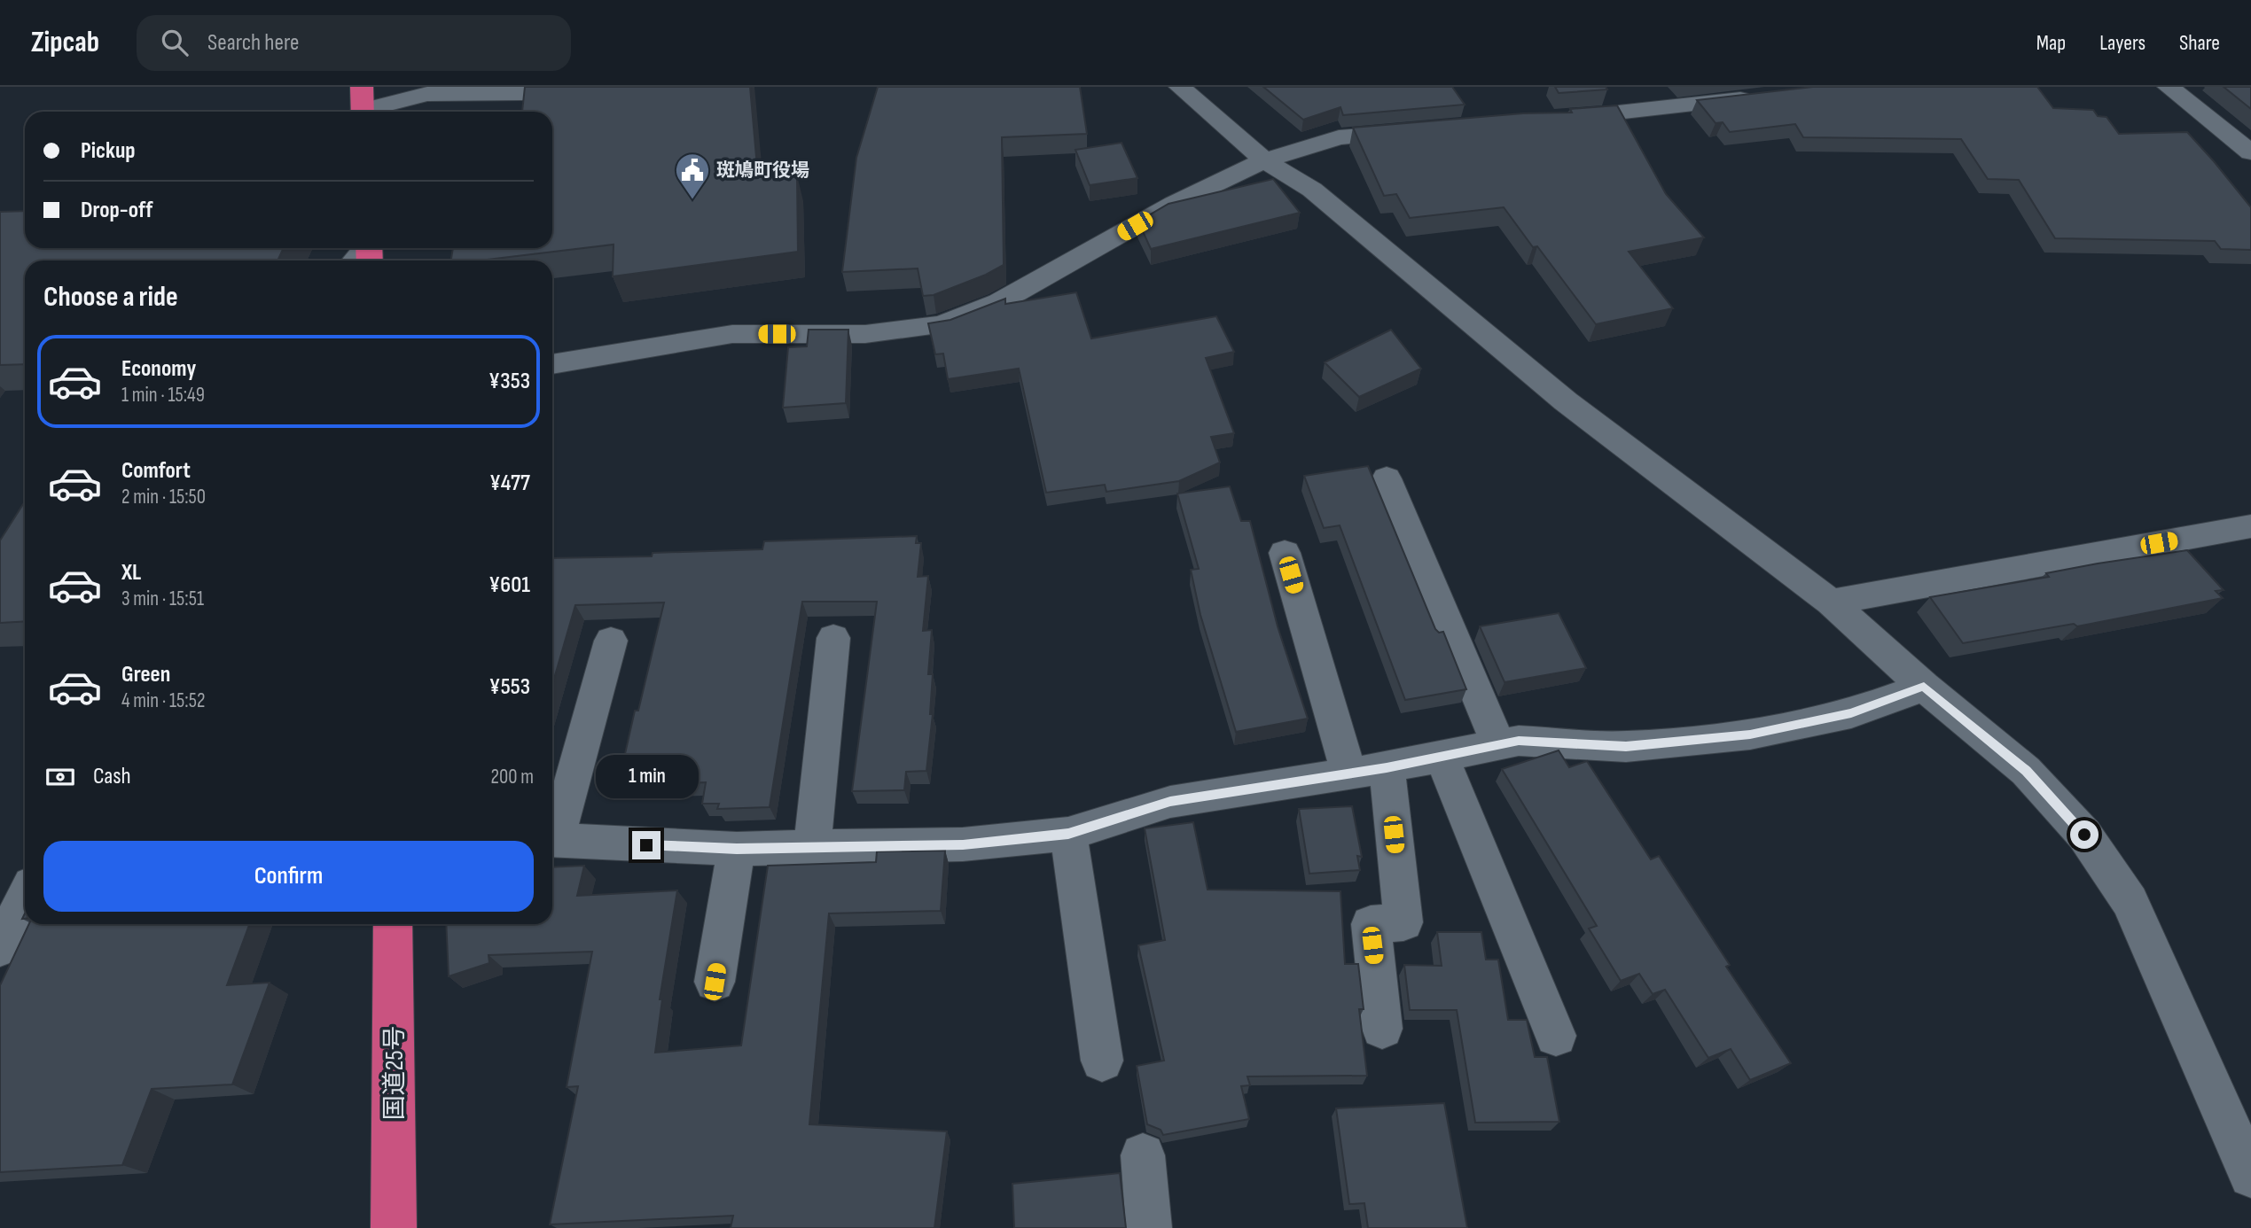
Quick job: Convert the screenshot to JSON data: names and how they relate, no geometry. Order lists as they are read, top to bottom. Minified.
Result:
{"streets":{"highway":["国道25号"]},"places":{"public building":["斑鳩町役場"]},"page":{"header":"Zipcab","search":"Search here","nav":["Map","Layers","Share"],"banner":["Pickup","Drop-off"],"heading":"Choose a ride","list":[{"name":"Economy","note":"1 min · 15:49","value":"¥353"},{"name":"Comfort","note":"2 min · 15:50","value":"¥477"},{"name":"XL","note":"3 min · 15:51","value":"¥601"},{"name":"Green","note":"4 min · 15:52","value":"¥553"}],"pay":["Cash","200 m"],"bubble":"1 min","buttons":"Confirm"}}
